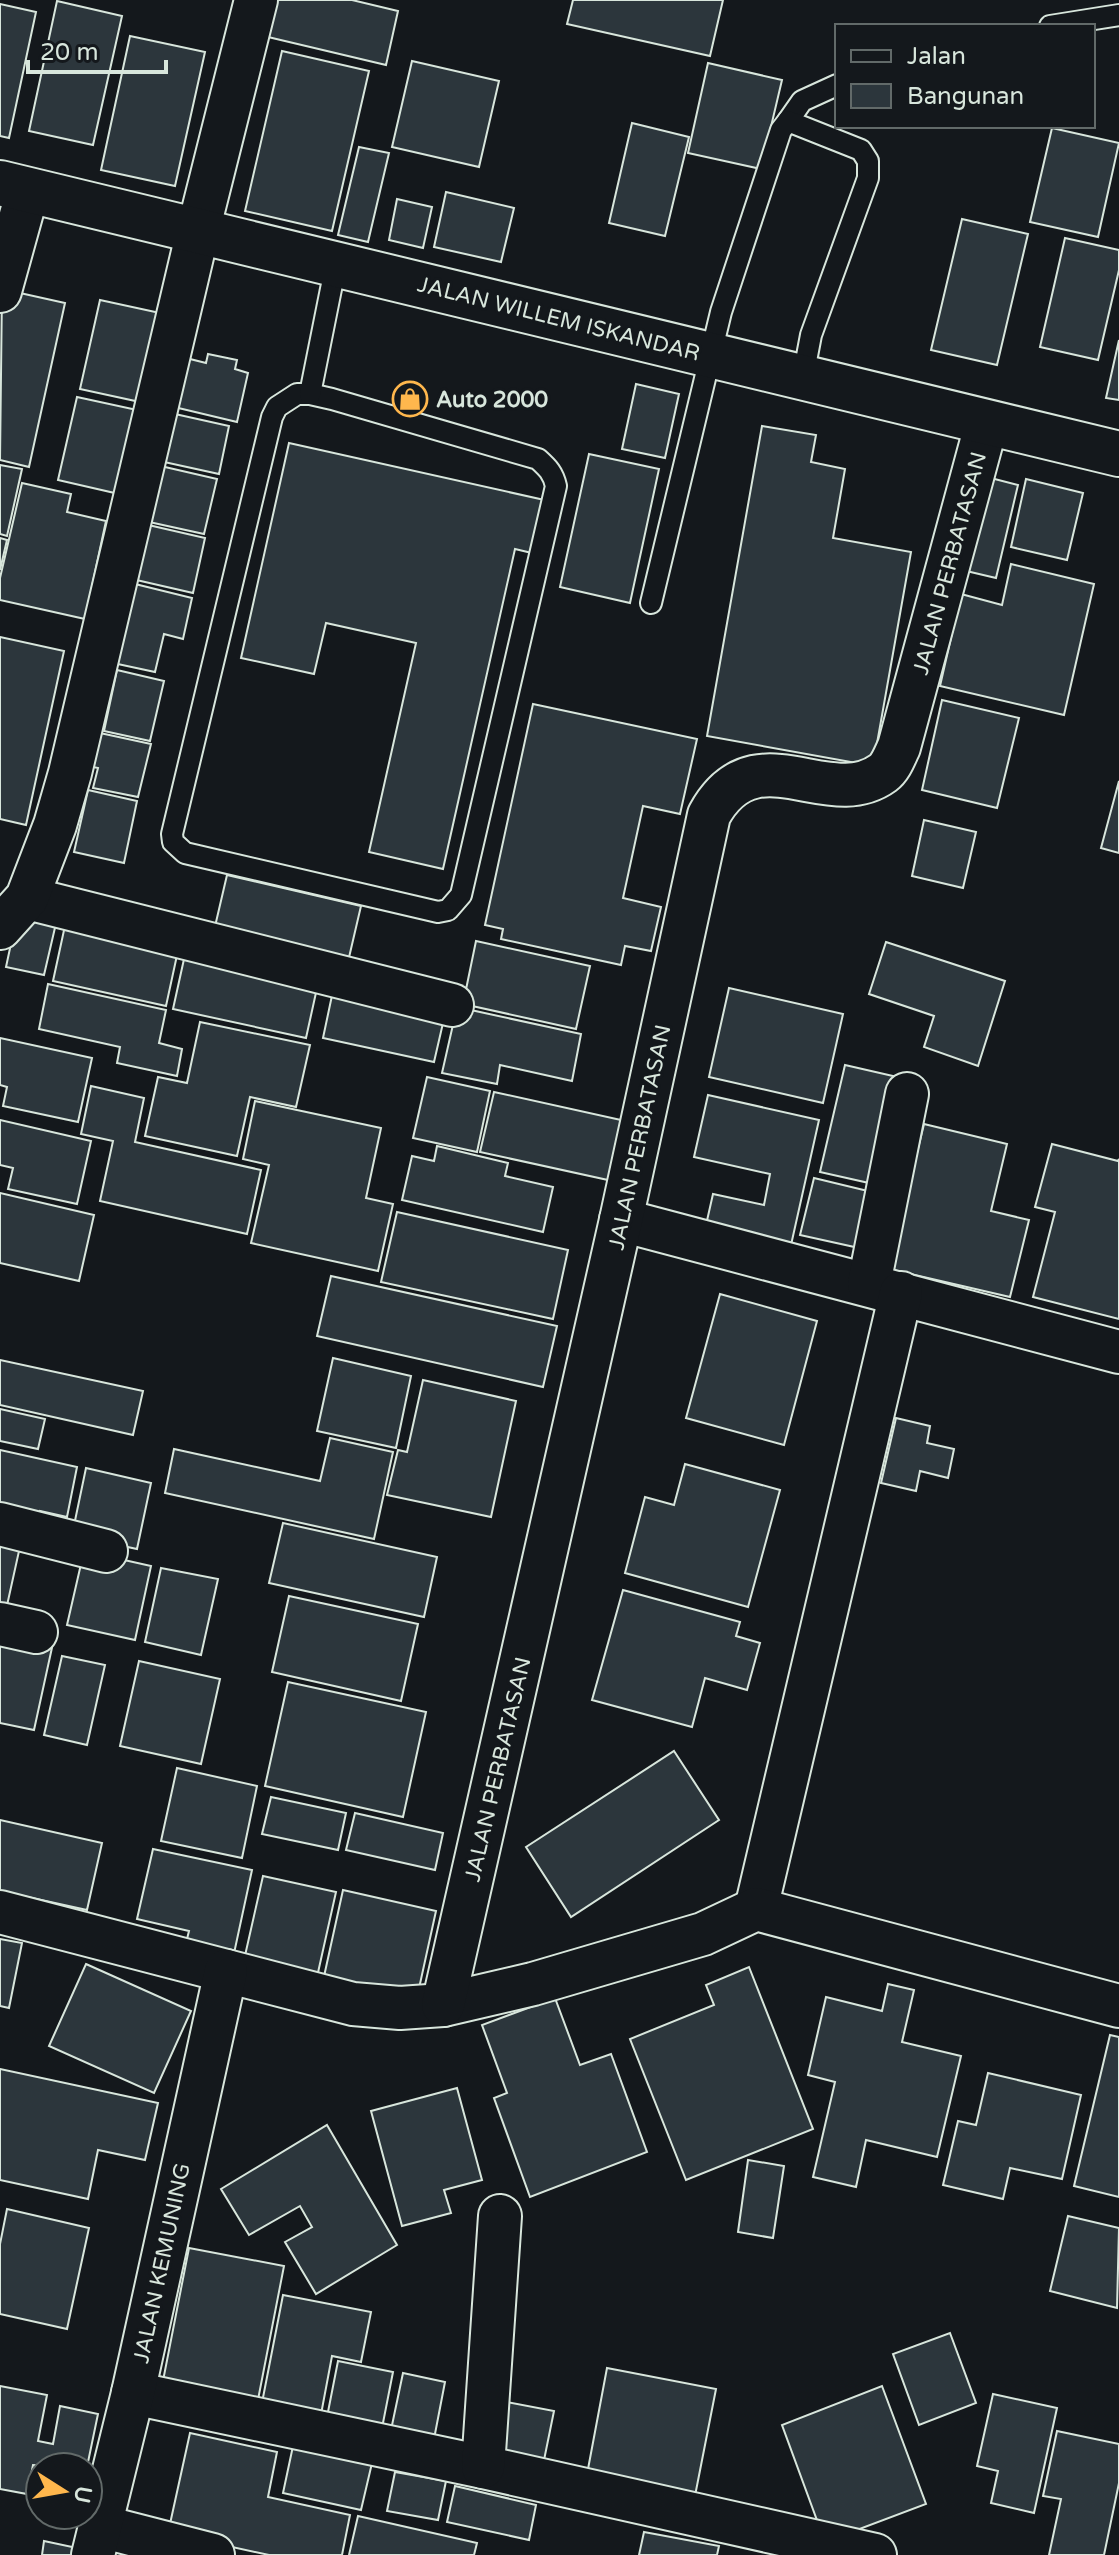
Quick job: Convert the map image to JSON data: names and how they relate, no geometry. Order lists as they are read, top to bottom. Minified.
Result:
{"streets":{"highway":["JALAN WILLEM ISKANDAR"],"street":["JALAN PERBATASAN","JALAN KEMUNING"]},"crossings":[["JALAN WILLEM ISKANDAR","JALAN PERBATASAN"]],"places":{"shop":["Auto 2000"]},"legend":["Jalan","Bangunan"],"scale_bar":"20 m","north":"right"}
